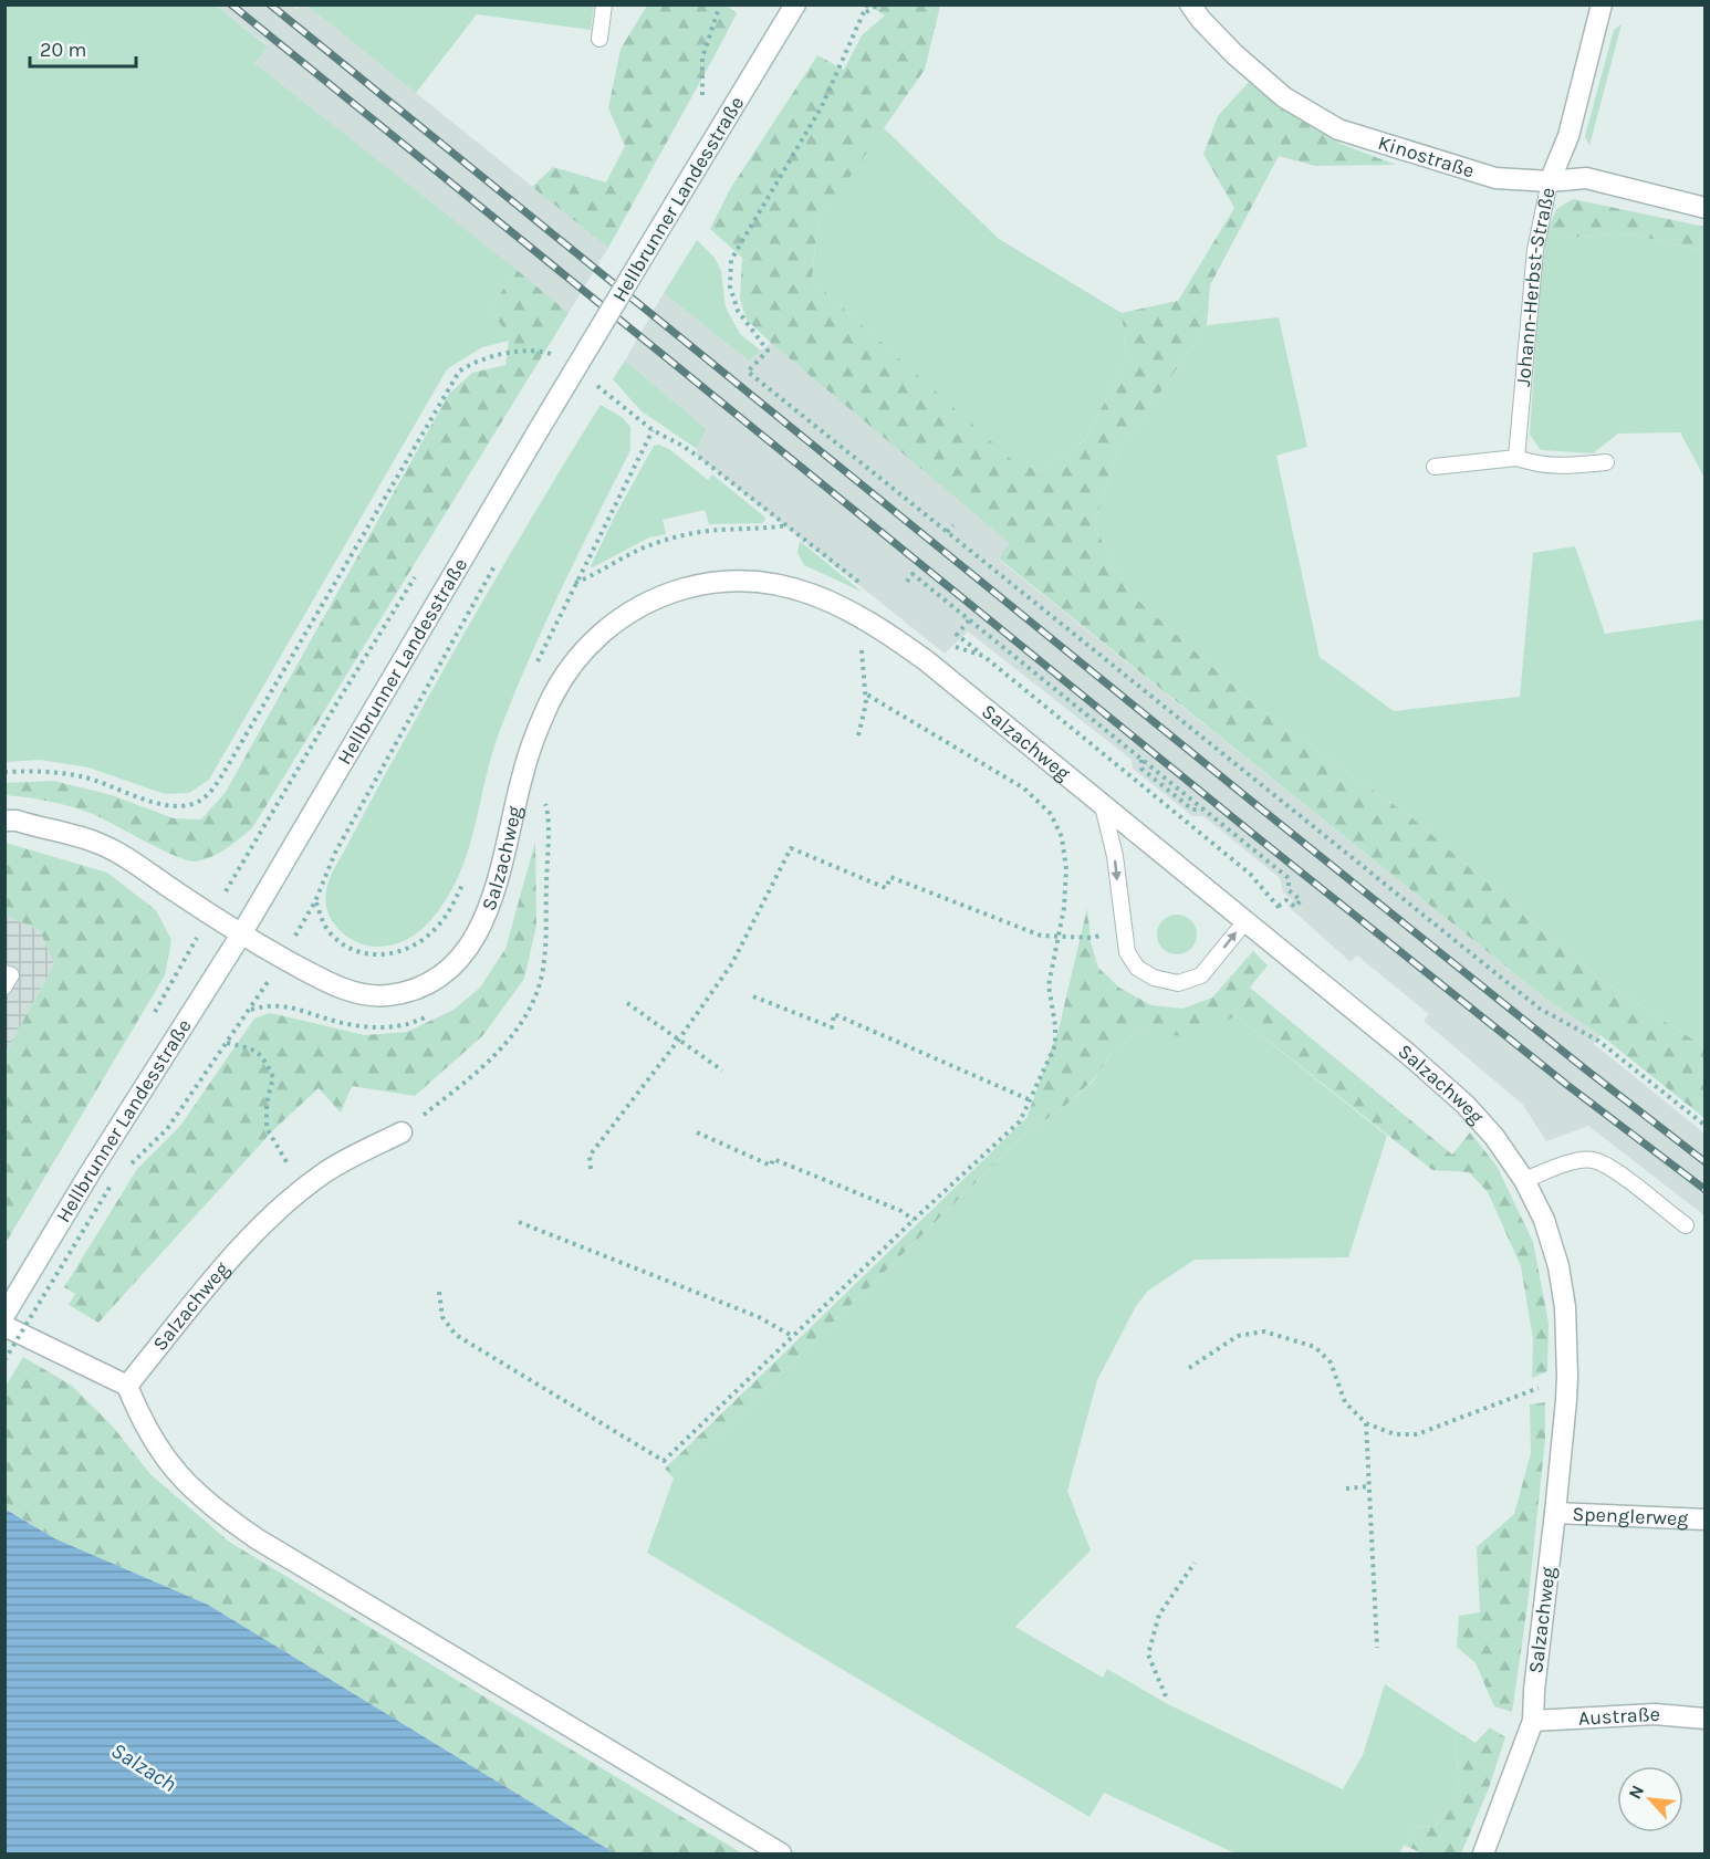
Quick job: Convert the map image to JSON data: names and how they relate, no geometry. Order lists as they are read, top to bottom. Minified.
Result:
{"streets":{"street":["Kinostraße","Hellbrunner Landesstraße","Johann-Herbst-Straße","Salzachweg","Spenglerweg","Austraße"]},"crossings":[["Kinostraße","Johann-Herbst-Straße"],["Hellbrunner Landesstraße","Salzachweg"],["Salzachweg","Spenglerweg"],["Salzachweg","Austraße"]],"water":["Salzach"],"scale_bar":"20 m","north":"top left"}
